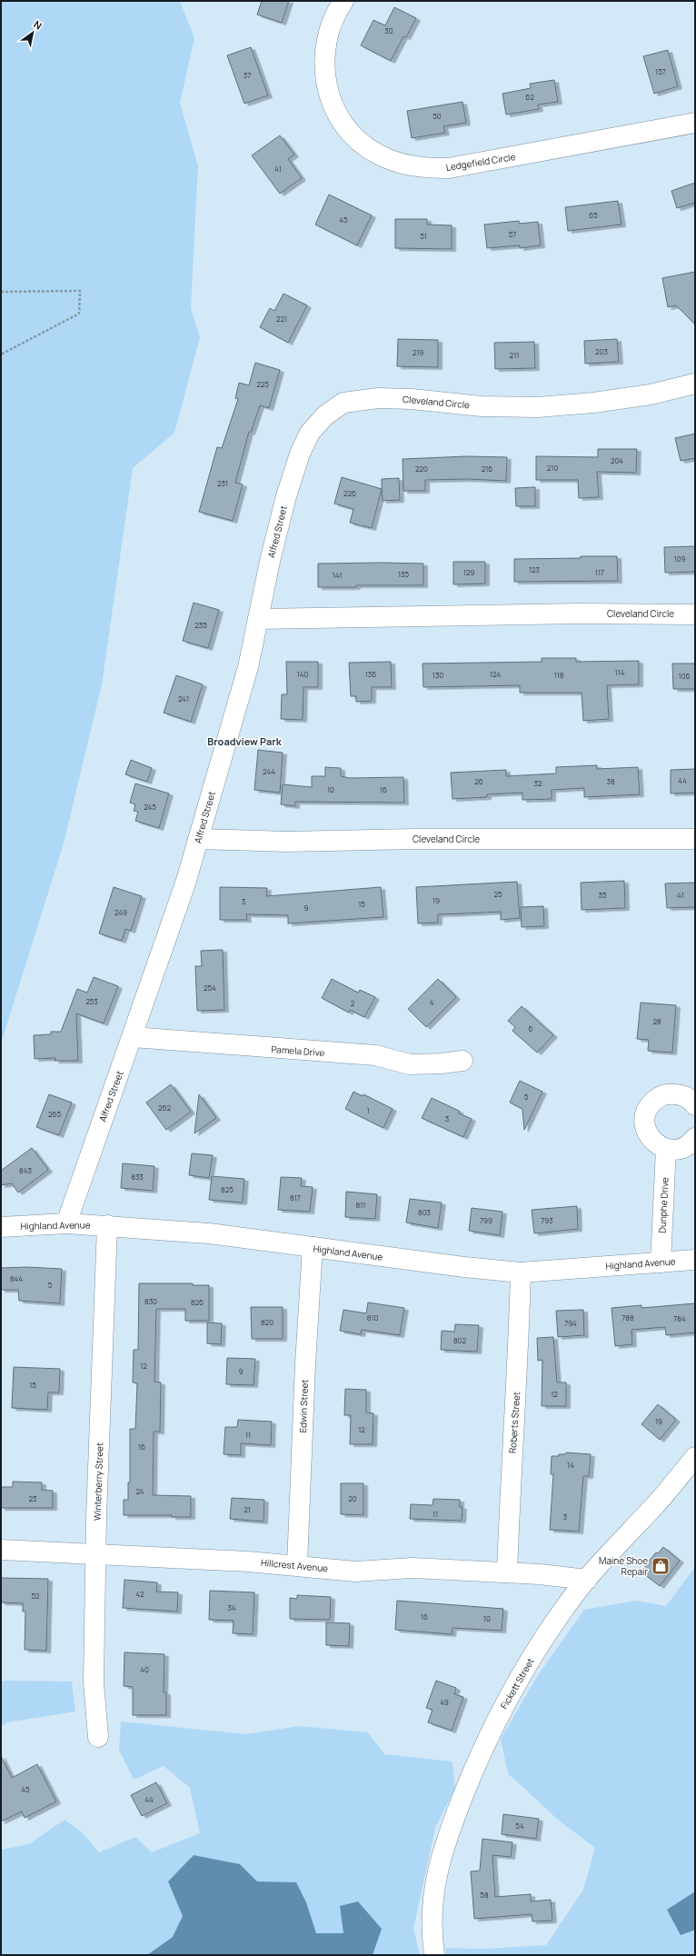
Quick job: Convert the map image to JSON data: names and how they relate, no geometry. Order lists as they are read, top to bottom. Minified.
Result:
{"streets":{"street":["Ledgefield Circle","Cleveland Circle","Alfred Street","Pamela Drive","Dunphe Drive","Highland Avenue","Edwin Street","Roberts Street","Winterberry Street","Hillcrest Avenue","Fickett Street"]},"crossings":[["Cleveland Circle","Alfred Street"],["Alfred Street","Pamela Drive"],["Alfred Street","Highland Avenue"],["Dunphe Drive","Highland Avenue"],["Highland Avenue","Edwin Street"],["Highland Avenue","Roberts Street"],["Highland Avenue","Winterberry Street"],["Edwin Street","Hillcrest Avenue"],["Roberts Street","Hillcrest Avenue"],["Winterberry Street","Hillcrest Avenue"],["Hillcrest Avenue","Fickett Street"]],"districts":["Broadview Park"],"places":{"shop":["Maine Shoe Repair"]},"house_numbers":["30","157","37","62","50","41","65","45","57","51","221","203","219","211","225","204","210","220","216","231","226","109","123","129","117","135","141","235","114","140","136","124","130","118","106","241","244","44","26","38","32","10","16","245","25","35","41","19","3","15","9","249","254","253","4","2","28","6","5","262","1","265","3","843","833","825","817","811","803","799","793","844","5","830","826","810","788","784","820","794","802","12","9","15","12","19","12","11","16","14","24","23","20","21","11","3","42","52","34","16","10","40","49","45","44","54","58"],"north":"top right"}
